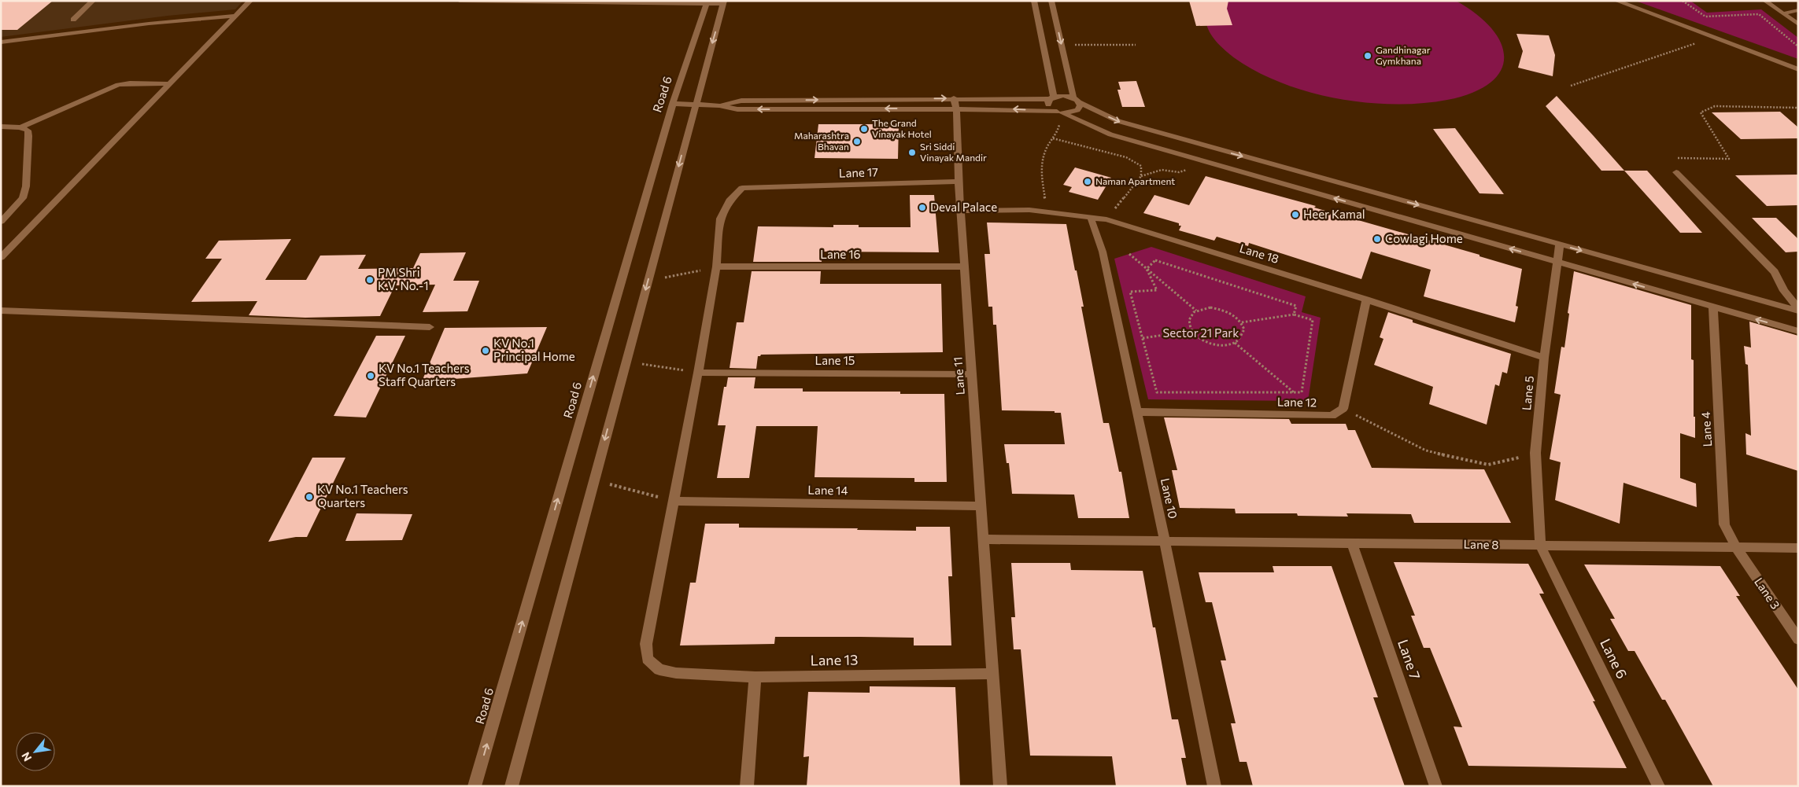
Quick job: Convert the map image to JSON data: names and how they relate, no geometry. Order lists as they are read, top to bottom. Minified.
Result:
{"streets":{"street":["Road 6","Lane 17","Lane 18","Lane 16","Lane 15","Lane 11","Lane 5","Lane 12","Lane 4","Lane 14","Lane 10","Lane 8","Lane 3","Lane 6","Lane 7","Lane 13"]},"crossings":[["Lane 17","Lane 16"],["Lane 17","Lane 15"],["Lane 17","Lane 11"],["Lane 17","Lane 13"],["Lane 18","Lane 11"],["Lane 18","Lane 5"],["Lane 18","Lane 10"],["Lane 16","Lane 11"],["Lane 15","Lane 11"],["Lane 15","Lane 13"],["Lane 11","Lane 14"],["Lane 11","Lane 13"],["Lane 5","Lane 8"],["Lane 5","Lane 6"],["Lane 12","Lane 10"],["Lane 4","Lane 8"],["Lane 4","Lane 3"],["Lane 14","Lane 13"],["Lane 10","Lane 8"],["Lane 8","Lane 3"],["Lane 8","Lane 6"],["Lane 8","Lane 7"]],"parks":["Sector 21 Park"],"places":["Gandhinagar Gymkhana","The Grand Vinayak Hotel","Maharashtra Bhavan","Sri Siddi Vinayak Mandir","Naman Apartment","Deval Palace","Heer Kamal","Cowlagi Home","PM Shri K.V. No.-1","KV No.1 Principal Home","KV No.1 Teachers Staff Quarters","KV No.1 Teachers Quarters"],"north":"bottom left"}
